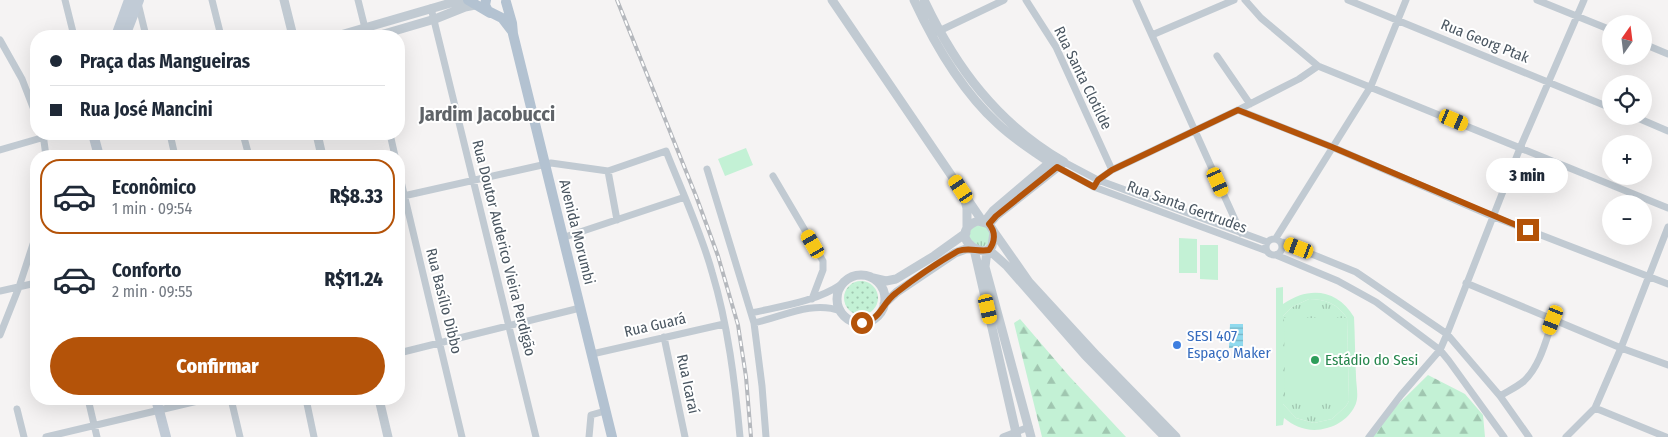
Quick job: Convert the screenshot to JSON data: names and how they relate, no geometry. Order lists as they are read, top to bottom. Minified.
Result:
{"streets":{"main road":["Avenida Morumbi"],"street":["Rua Georg Ptak","Rua Santa Clotilde","Rua Santa Gertrudes","Rua Doutor Auderico Vieira Perdigão","Rua Basílio Dibbo","Rua Guará","Rua Icaraí"]},"crossings":[["Avenida Morumbi","Rua Guará"],["Rua Guará","Rua Icaraí"]],"districts":["Jardim Jacobucci"],"places":["SESI 407 Espaço Maker","Estádio do Sesi"],"north":"top","page":{"map_buttons":["+","−"],"banner":["Praça das Mangueiras","Rua José Mancini"],"bubble":"3 min","list":[{"name":"Econômico","note":"1 min · 09:54","value":"R$8.33"},{"name":"Conforto","note":"2 min · 09:55","value":"R$11.24"}],"buttons":"Confirmar"}}
